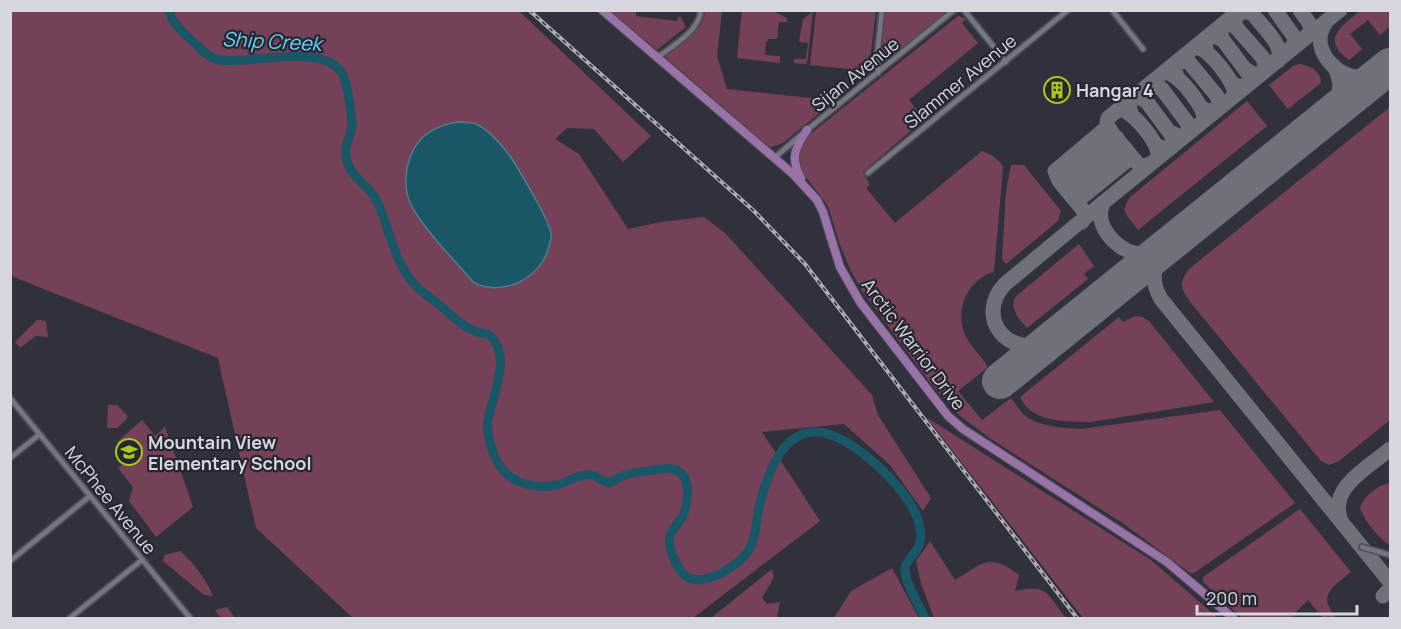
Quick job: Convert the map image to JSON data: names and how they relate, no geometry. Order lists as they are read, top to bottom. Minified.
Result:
{"streets":{"main road":["Arctic Warrior Drive"],"street":["Sijan Avenue","Slammer Avenue","McPhee Avenue"]},"crossings":[["Sijan Avenue","Arctic Warrior Drive"]],"water":["Ship Creek"],"places":{"building":["Hangar 4"],"school or university":["Mountain View Elementary School"]},"scale_bar":"200 m"}
